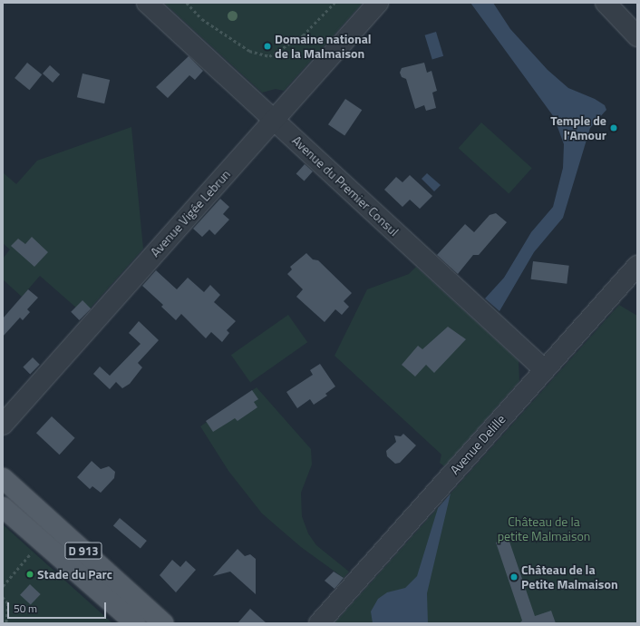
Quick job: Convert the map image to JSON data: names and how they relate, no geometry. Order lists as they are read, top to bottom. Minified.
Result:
{"streets":{"main road":["D 913"],"street":["Avenue du Premier Consul","Avenue Vigée Lebrun","Avenue Delille"]},"crossings":[["Avenue du Premier Consul","Avenue Vigée Lebrun"],["Avenue du Premier Consul","Avenue Delille"]],"parks":["Château de la petite Malmaison"],"places":["Domaine national de la Malmaison","Temple de l'Amour","Stade du Parc","Château de la Petite Malmaison"],"scale_bar":"50 m"}
